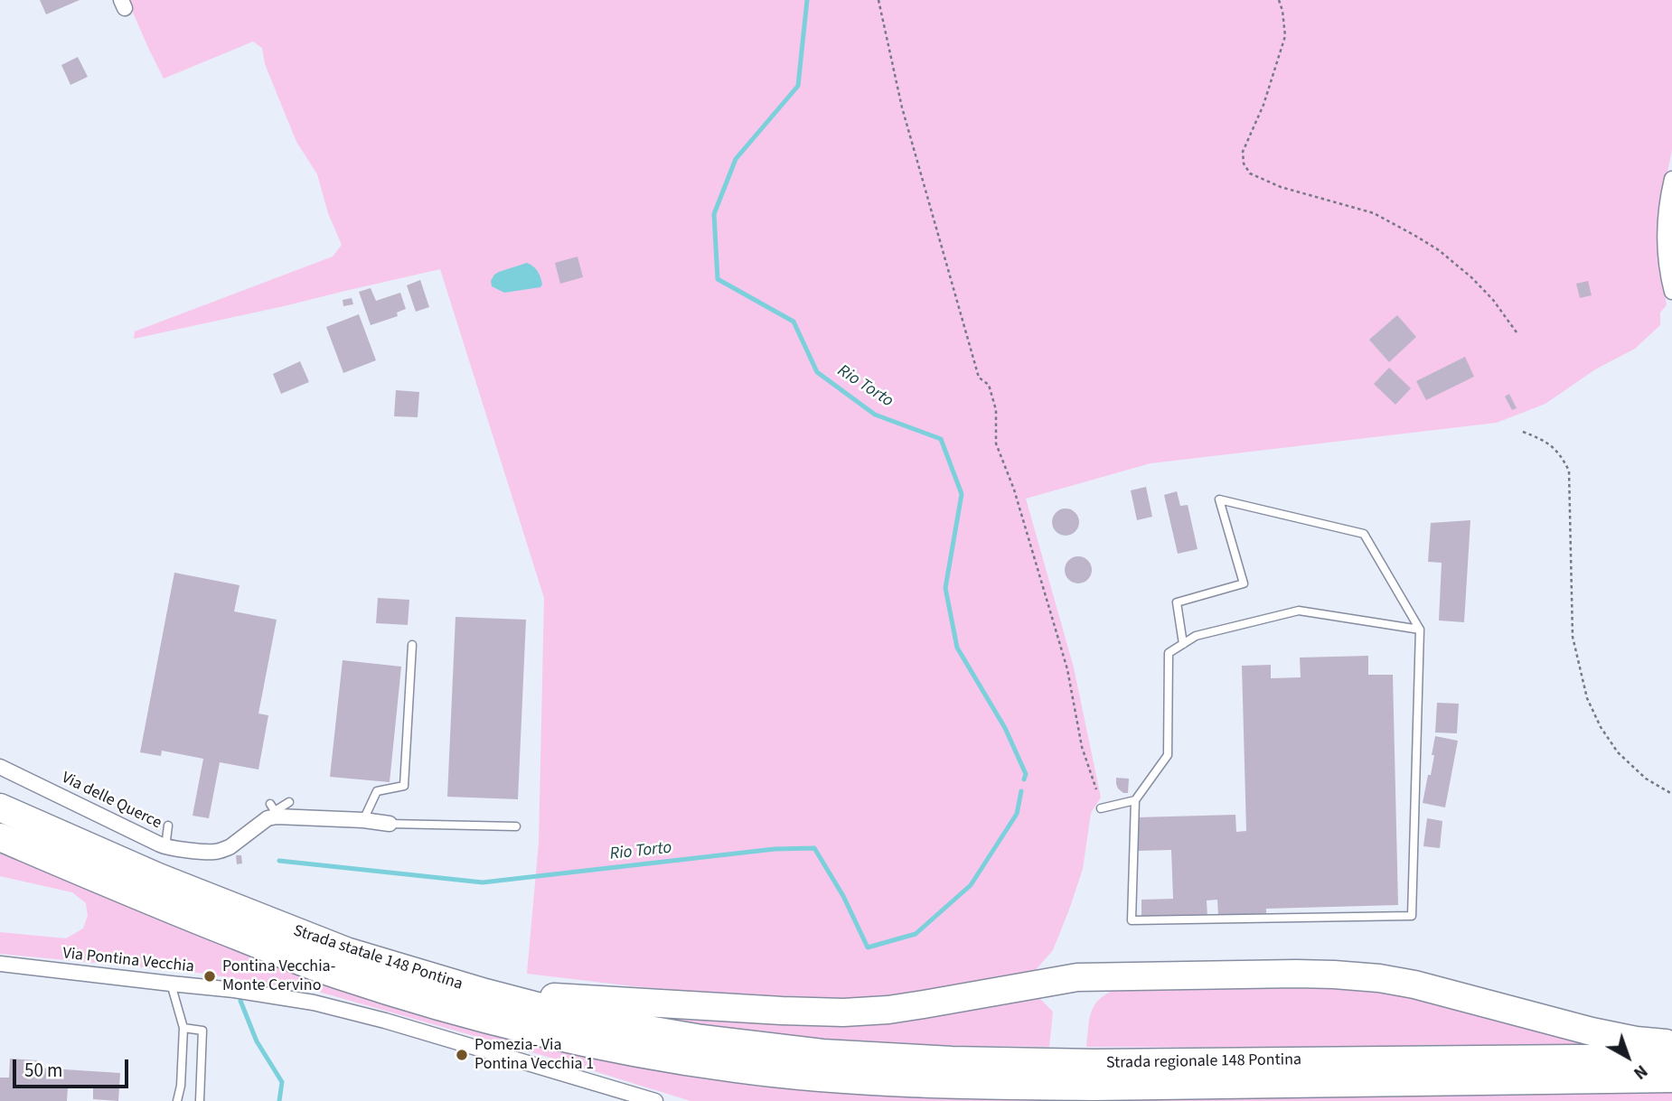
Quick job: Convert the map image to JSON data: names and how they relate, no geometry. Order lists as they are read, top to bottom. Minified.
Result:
{"streets":{"highway":["Strada statale 148 Pontina","Strada regionale 148 Pontina"],"street":["Via delle Querce","Via Pontina Vecchia"]},"crossings":[["Strada statale 148 Pontina","Strada regionale 148 Pontina"]],"water":["Rio Torto"],"places":["Pontina Vecchia- Monte Cervino","Pomezia- Via Pontina Vecchia 1"],"scale_bar":"50 m","north":"bottom right"}
